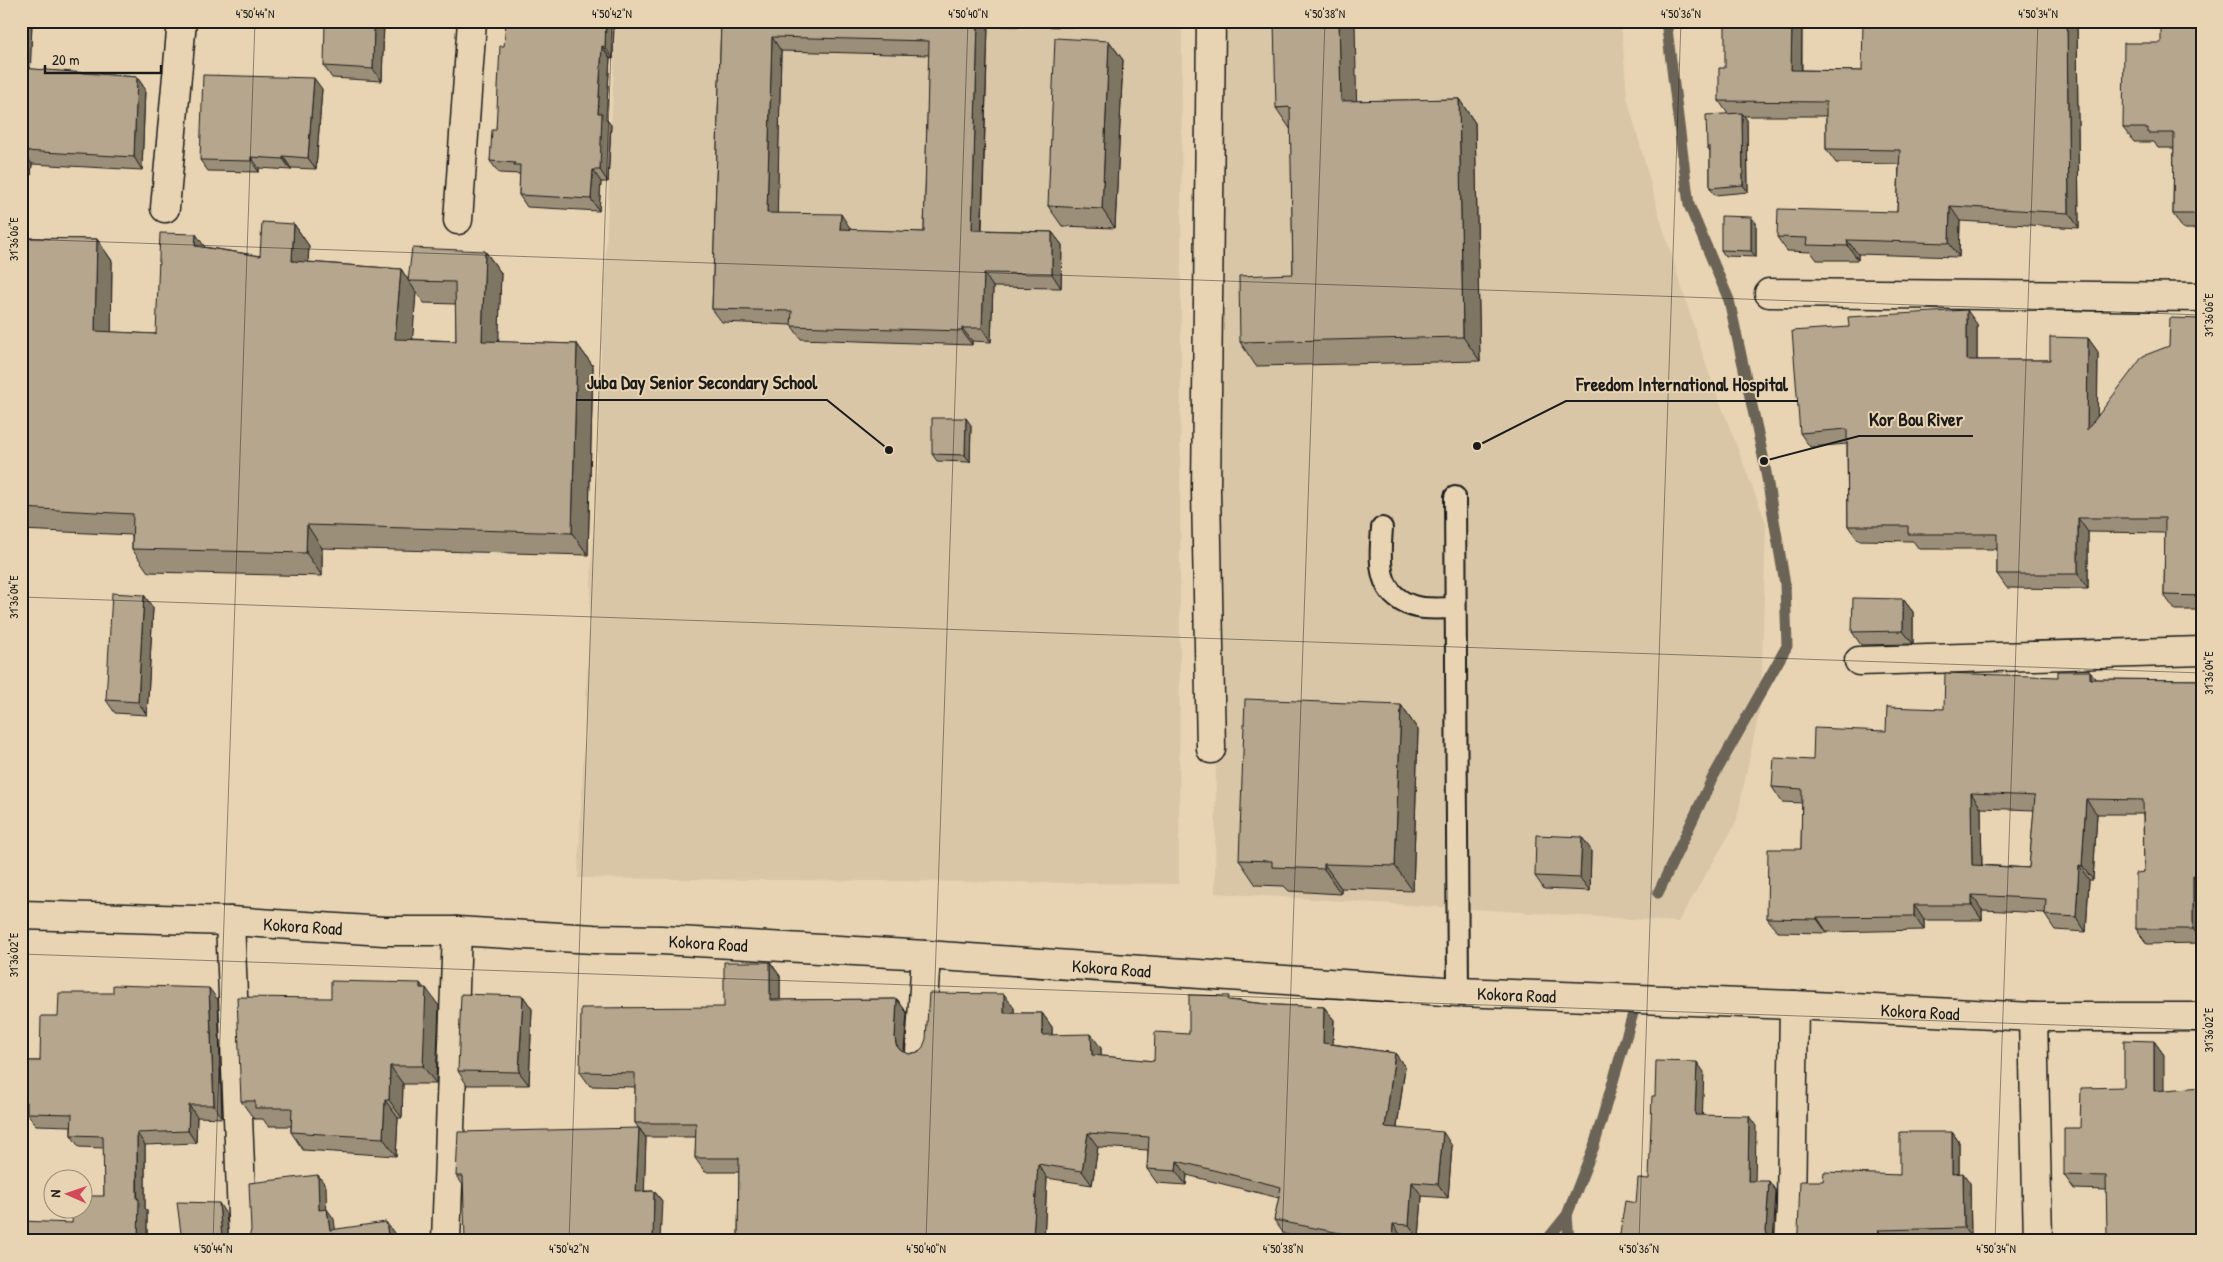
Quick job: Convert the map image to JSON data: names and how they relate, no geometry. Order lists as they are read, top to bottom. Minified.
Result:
{"streets":{"street":["Kokora Road"]},"places":["Freedom International Hospital","Juba Day Senior Secondary School","Kor Bou River"],"scale_bar":"20 m","north":"left","coordinates":["4°50'44\"N","4°50'42\"N","4°50'40\"N","4°50'38\"N","4°50'36\"N","4°50'34\"N","31°36'06\"E","31°36'04\"E","31°36'02\"E"]}
